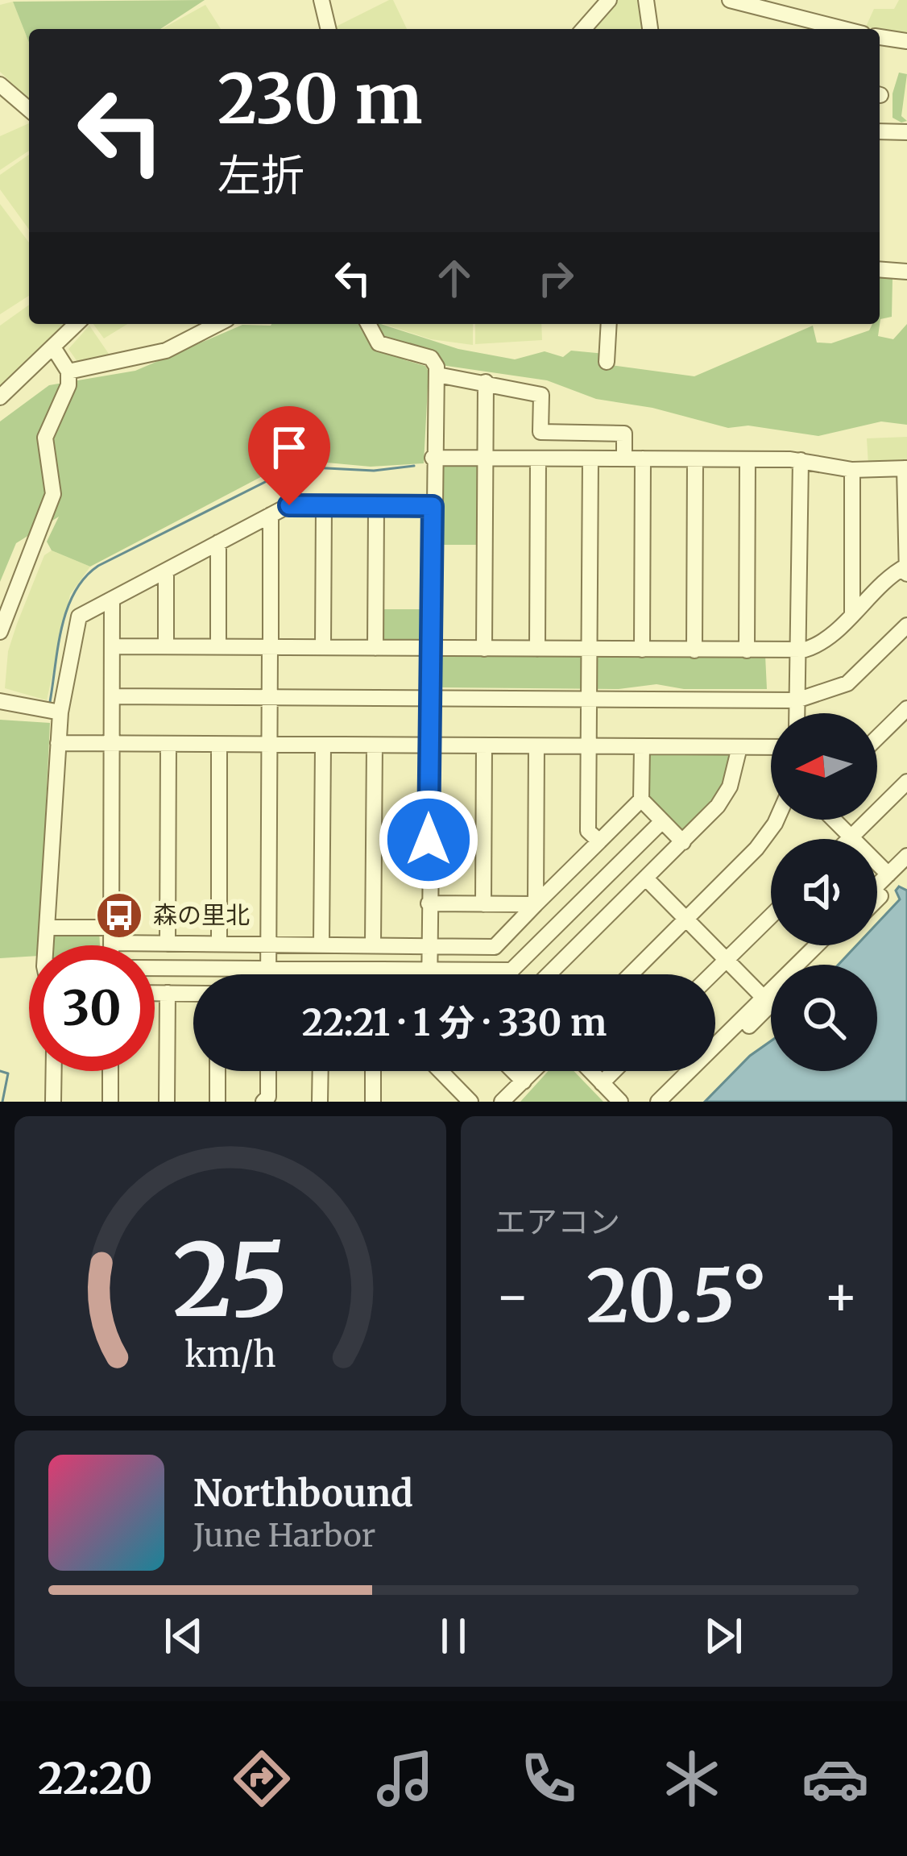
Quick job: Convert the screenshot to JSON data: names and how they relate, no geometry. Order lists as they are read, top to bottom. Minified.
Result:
{"places":{"bus stop":["森の里北"]},"north":"left","page":{"turn":["230 m","左折"],"limit":"30","trip":"22:21 · 1 分 · 330 m","tile":"エアコン","heat":["−","20.5°","+"],"song":["Northbound","June Harbor"],"tabs":"22:20","gauge":["25","km/h"]}}
